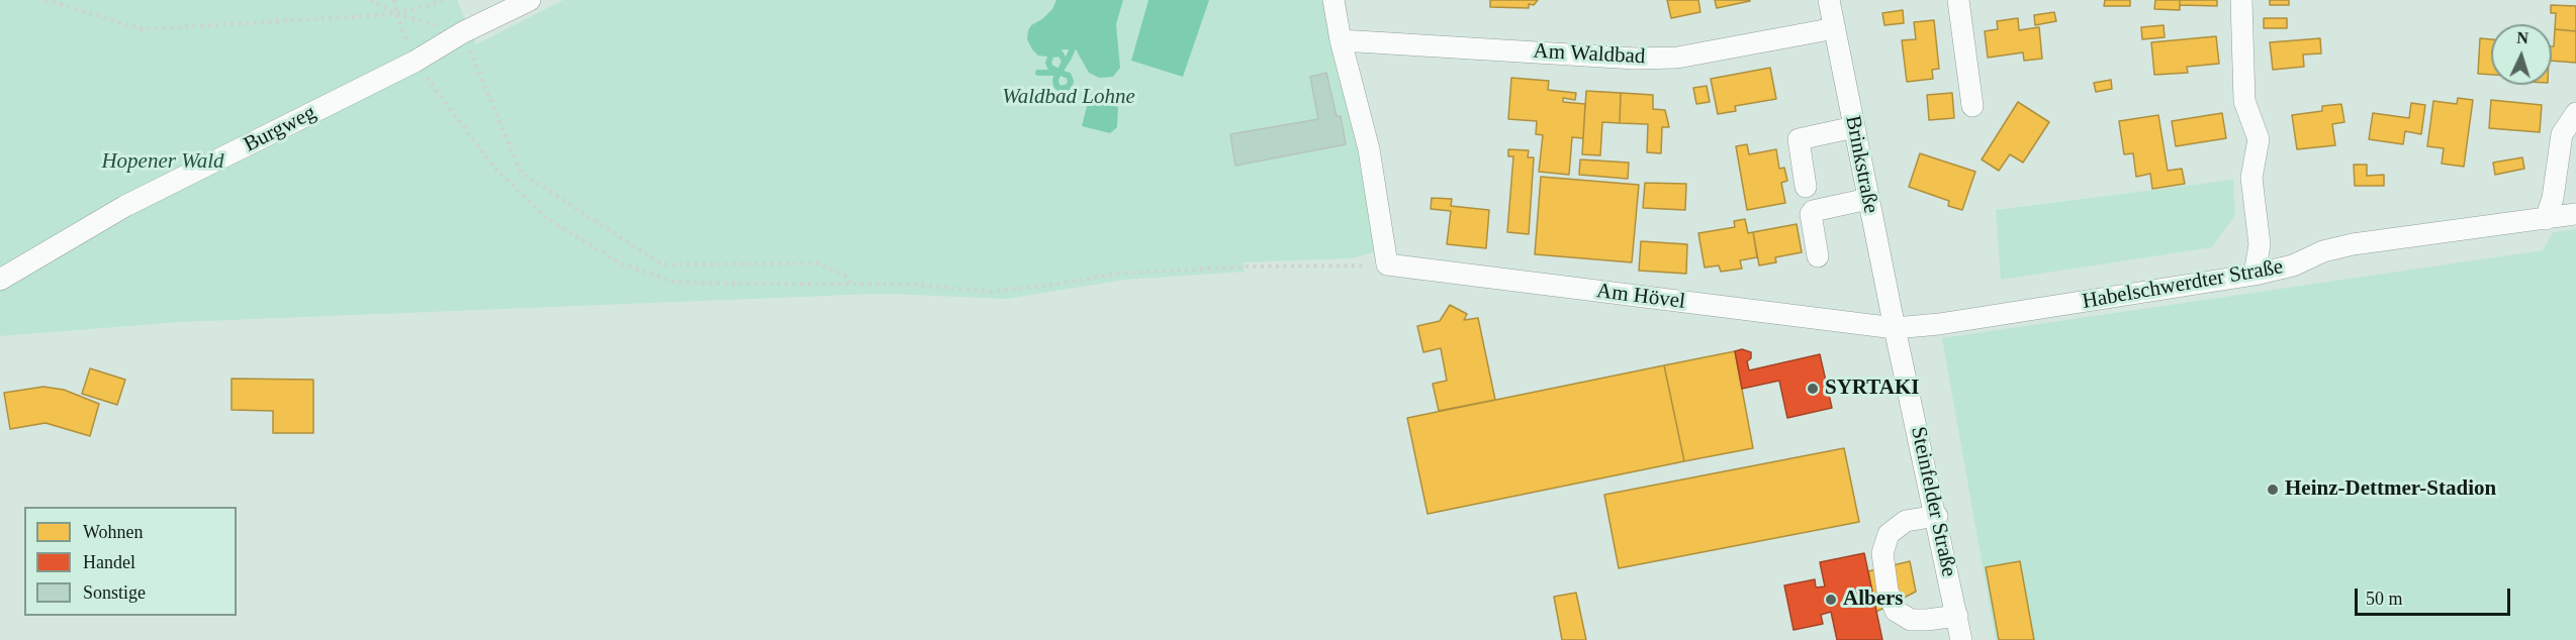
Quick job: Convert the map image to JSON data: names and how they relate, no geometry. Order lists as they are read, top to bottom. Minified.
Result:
{"streets":{"street":["Am Waldbad","Burgweg","Brinkstraße","Habelschwerdter Straße","Am Hövel","Steinfelder Straße"]},"crossings":[["Am Waldbad","Brinkstraße"],["Brinkstraße","Habelschwerdter Straße"],["Brinkstraße","Am Hövel"],["Brinkstraße","Steinfelder Straße"],["Habelschwerdter Straße","Am Hövel"],["Habelschwerdter Straße","Steinfelder Straße"],["Am Hövel","Steinfelder Straße"]],"parks":["Waldbad Lohne","Hopener Wald"],"places":["SYRTAKI","Heinz-Dettmer-Stadion","Albers"],"legend":["Wohnen","Handel","Sonstige"],"scale_bar":"50 m","north":"top"}
